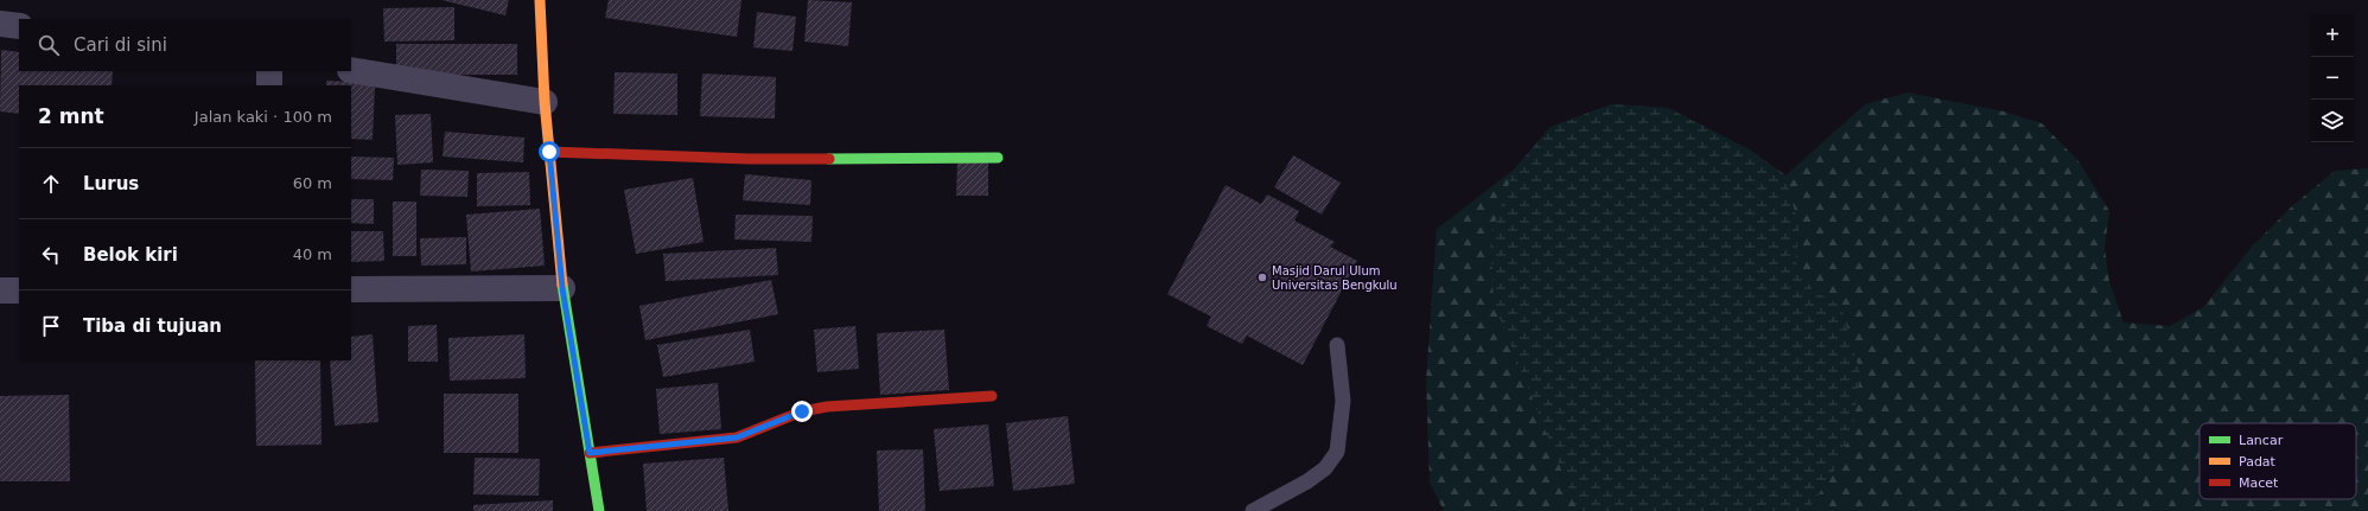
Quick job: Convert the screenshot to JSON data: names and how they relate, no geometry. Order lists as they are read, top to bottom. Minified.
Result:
{"places":["Masjid Darul Ulum Universitas Bengkulu"],"legend":["Lancar","Padat","Macet"],"page":{"map_buttons":["+","−"],"search":"Cari di sini","heading":["2 mnt","Jalan kaki · 100 m"],"list":[["Lurus","60 m"],["Belok kiri","40 m"],"Tiba di tujuan"]}}
